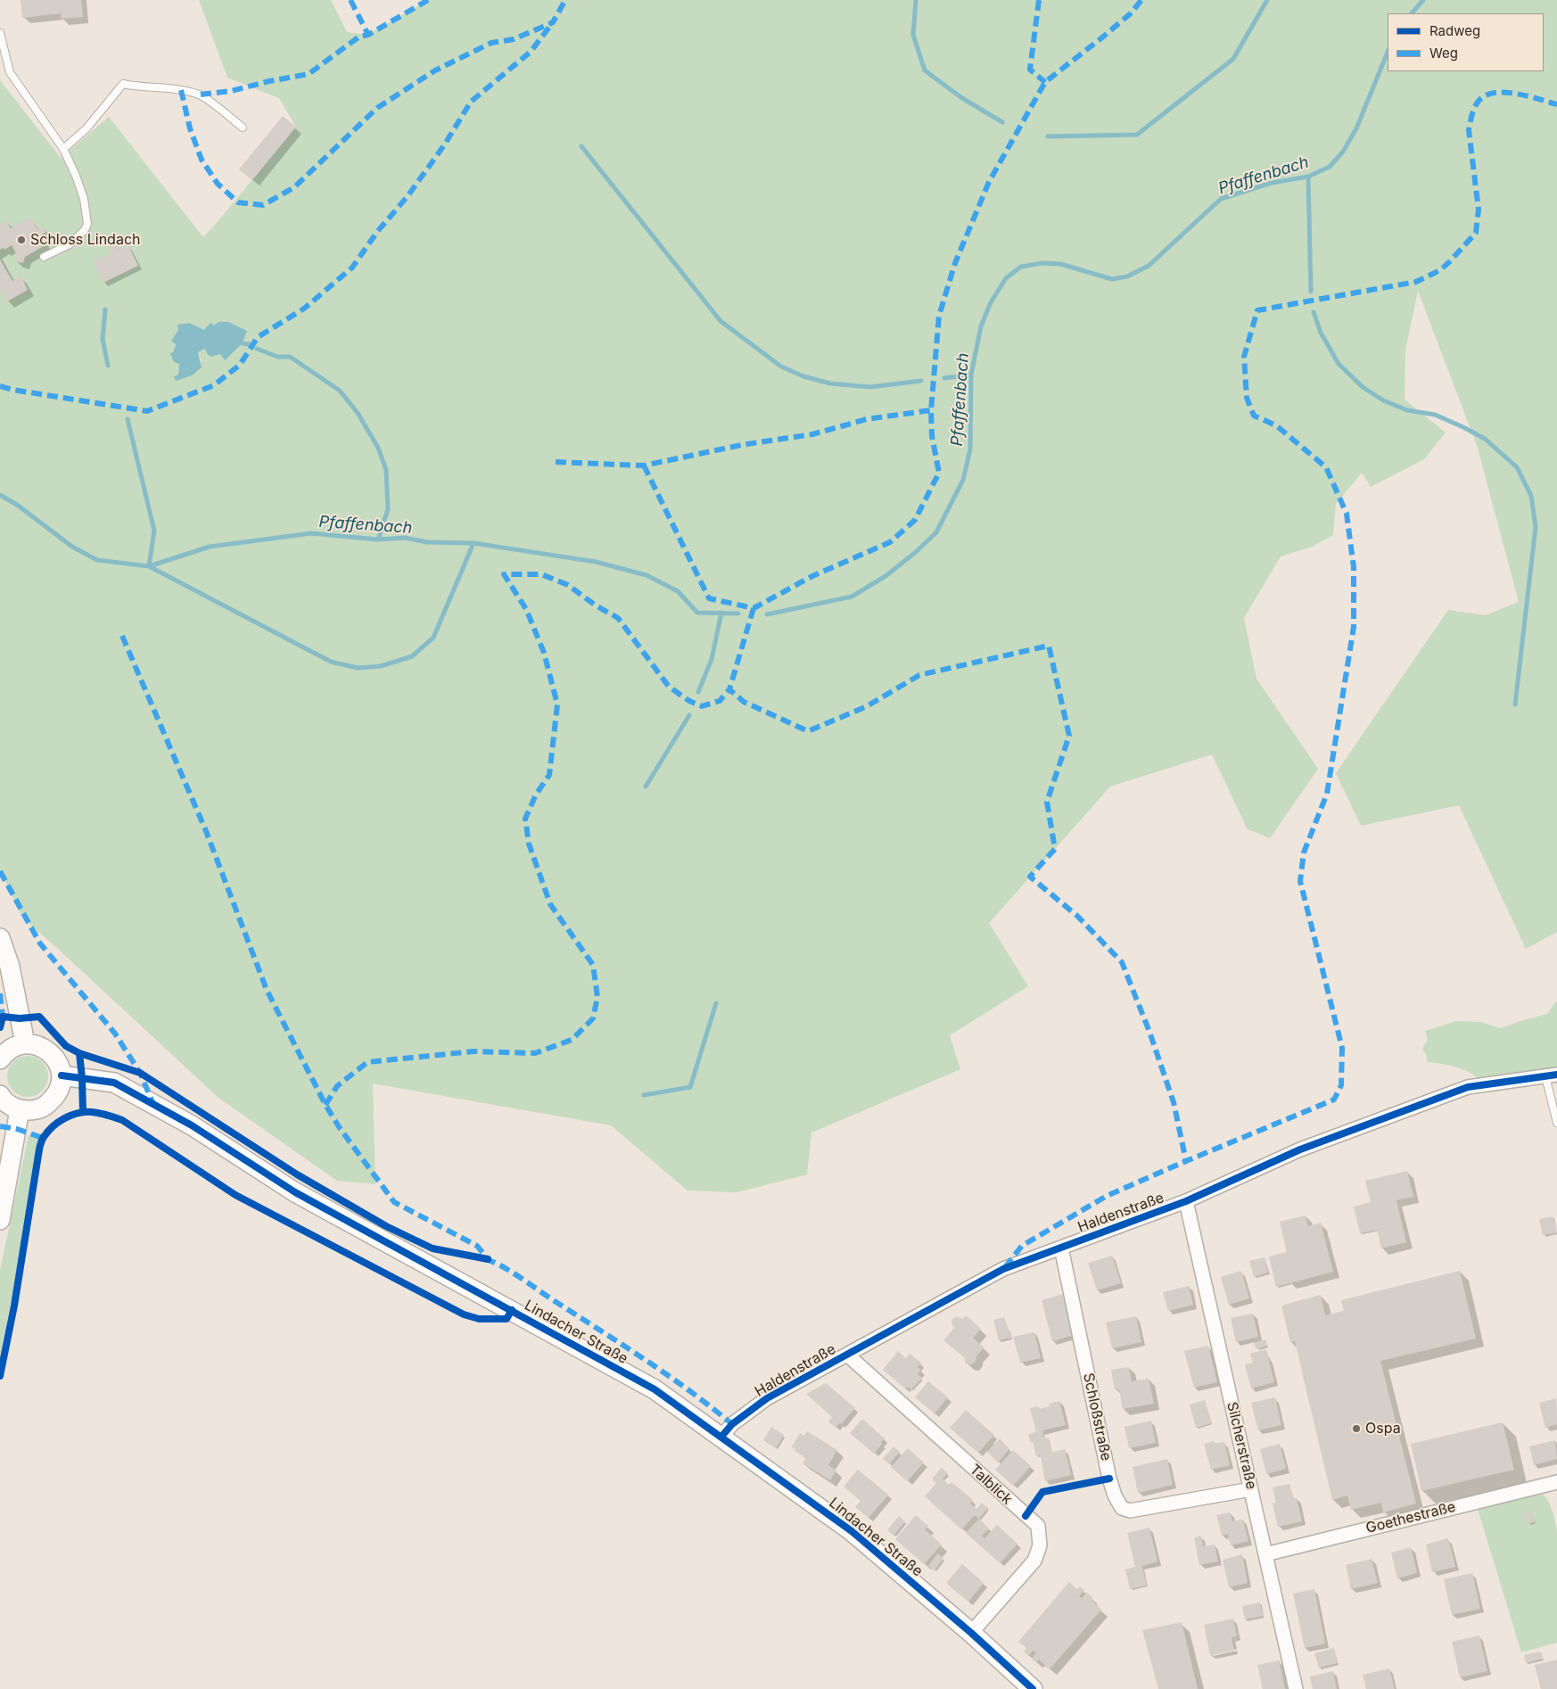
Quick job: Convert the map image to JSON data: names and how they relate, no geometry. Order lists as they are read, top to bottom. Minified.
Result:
{"streets":{"street":["Haldenstraße","Lindacher Straße","Schloßstraße","Silcherstraße","Talblick","Goethestraße"]},"crossings":[["Haldenstraße","Lindacher Straße"],["Haldenstraße","Schloßstraße"],["Haldenstraße","Silcherstraße"],["Haldenstraße","Talblick"],["Lindacher Straße","Talblick"],["Schloßstraße","Silcherstraße"],["Silcherstraße","Goethestraße"]],"water":["Pfaffenbach"],"places":["Schloss Lindach","Ospa"],"legend":["Radweg","Weg"]}
